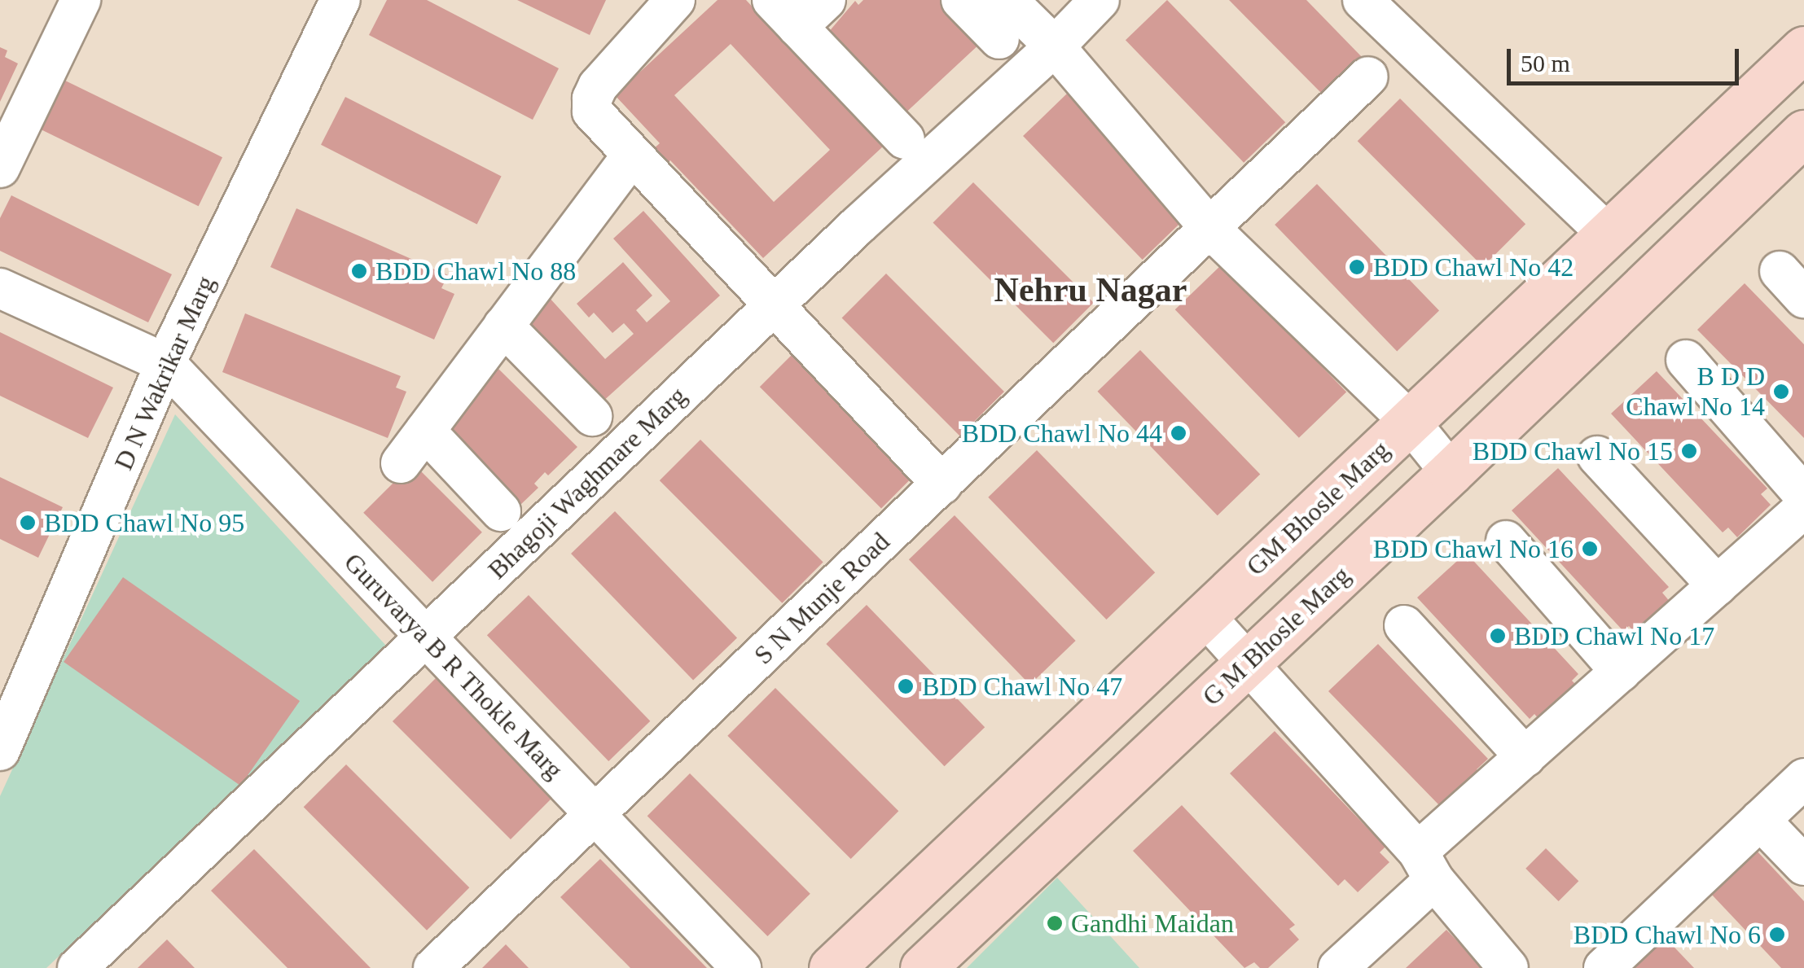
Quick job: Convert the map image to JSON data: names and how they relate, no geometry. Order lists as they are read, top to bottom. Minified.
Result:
{"streets":{"main road":["GM Bhosle Marg","G M Bhosle Marg"],"street":["D N Wakrikar Marg","Bhagoji Waghmare Marg","S N Munje Road","Guruvarya B R Thokle Marg"]},"crossings":[["D N Wakrikar Marg","Guruvarya B R Thokle Marg"],["Bhagoji Waghmare Marg","Guruvarya B R Thokle Marg"],["S N Munje Road","Guruvarya B R Thokle Marg"]],"districts":["Nehru Nagar"],"places":["BDD Chawl No 42","BDD Chawl No 88","B D D Chawl No 14","BDD Chawl No 44","BDD Chawl No 15","BDD Chawl No 95","BDD Chawl No 16","BDD Chawl No 17","BDD Chawl No 47","Gandhi Maidan","BDD Chawl No 6"],"scale_bar":"50 m"}
